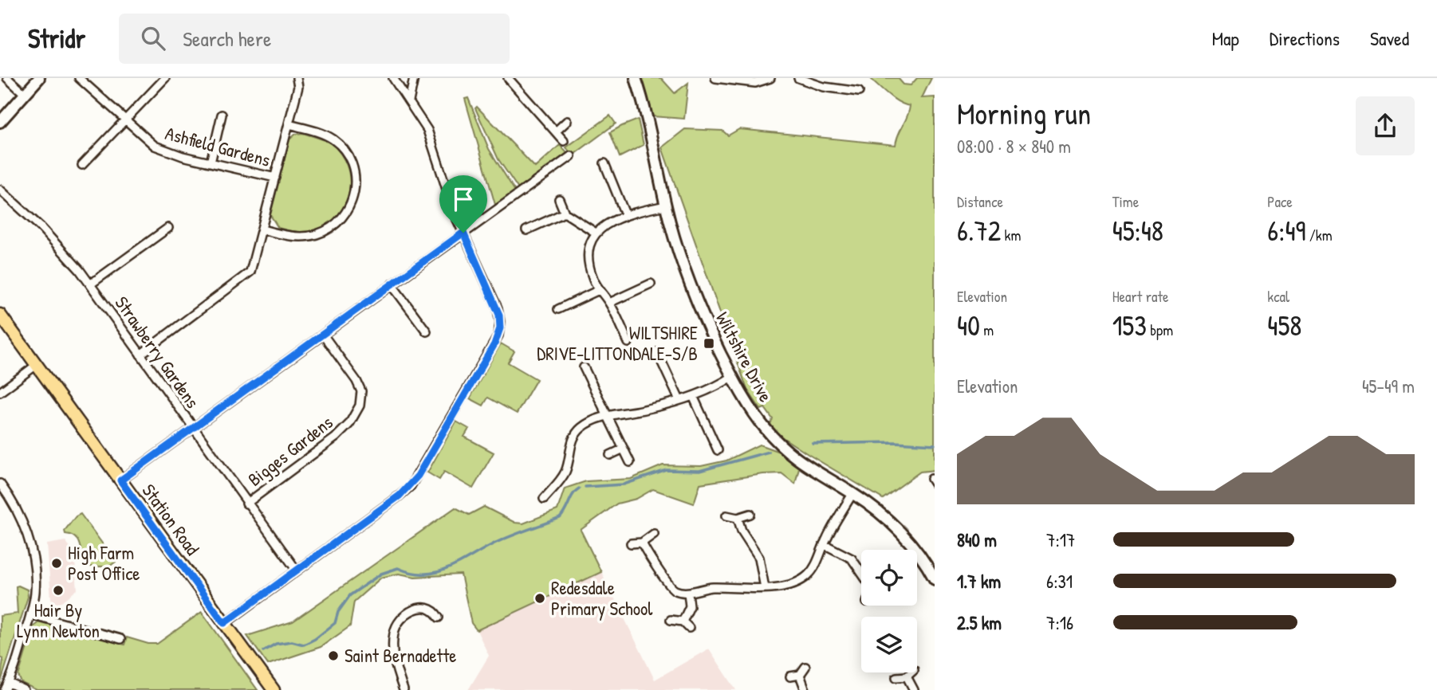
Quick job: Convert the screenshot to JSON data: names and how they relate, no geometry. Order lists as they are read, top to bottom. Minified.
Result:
{"streets":{"main road":["Station Road"],"street":["Ashfield Gardens","Strawberry Gardens","Wiltshire Drive","Bigges Gardens"]},"crossings":[["Strawberry Gardens","Bigges Gardens"]],"places":{"transit":["WILTSHIRE DRIVE-LITTONDALE-S/B"],"other":["High Farm Post Office","Hair By Lynn Newton","Redesdale Primary School","Saint Bernadette"]},"page":{"header":"Stridr","search":"Search here","nav":["Map","Directions","Saved"],"heading":["Morning run","08:00 · 8 × 840 m"],"stats":[["Distance","6.72 km"],["Time","45:48"],["Pace","6:49 /km"],["Elevation","40 m"],["Heart rate","153 bpm"],["kcal","458"]],"chart":["Elevation","45–49 m"],"list":[{"name":"840 m","note":"7:17"},{"name":"1.7 km","note":"6:31"},{"name":"2.5 km","note":"7:16"}]}}
